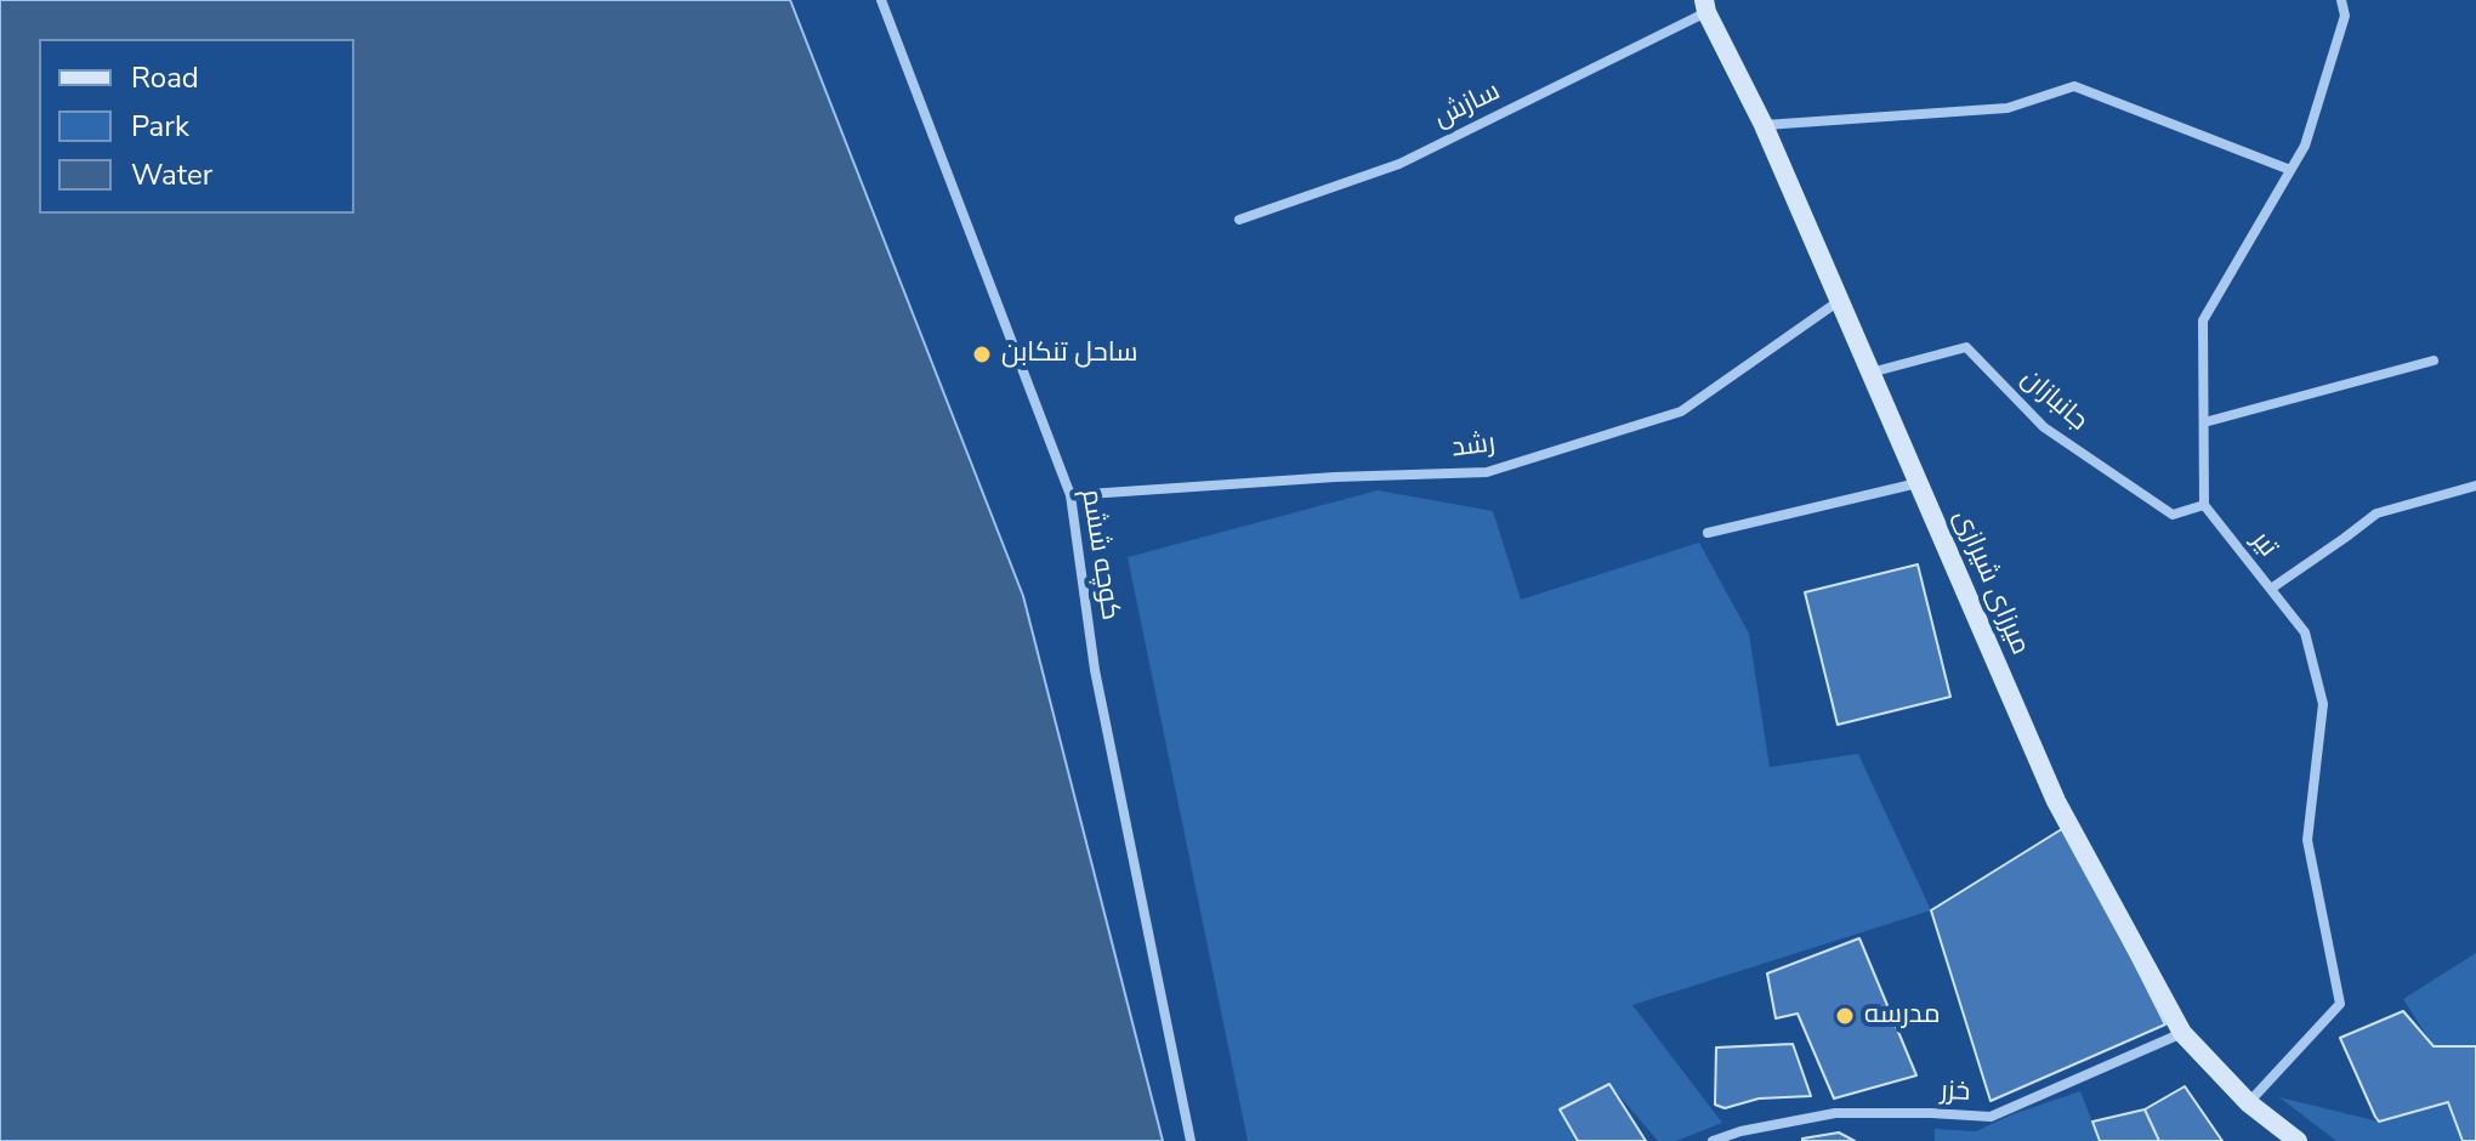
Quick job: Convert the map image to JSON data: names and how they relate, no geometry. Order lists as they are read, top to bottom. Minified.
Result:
{"streets":{"main road":["میرزای شیرازی"],"street":["سازش","جانبازان","رشد","تیر","کوچه ششم","خزر"]},"crossings":[["سازش","میرزای شیرازی"],["جانبازان","تیر"],["جانبازان","میرزای شیرازی"],["رشد","کوچه ششم"],["رشد","میرزای شیرازی"],["تیر","میرزای شیرازی"],["میرزای شیرازی","خزر"]],"places":["ساحل تنکابن","مدرسه"],"legend":["Road","Park","Water"]}
